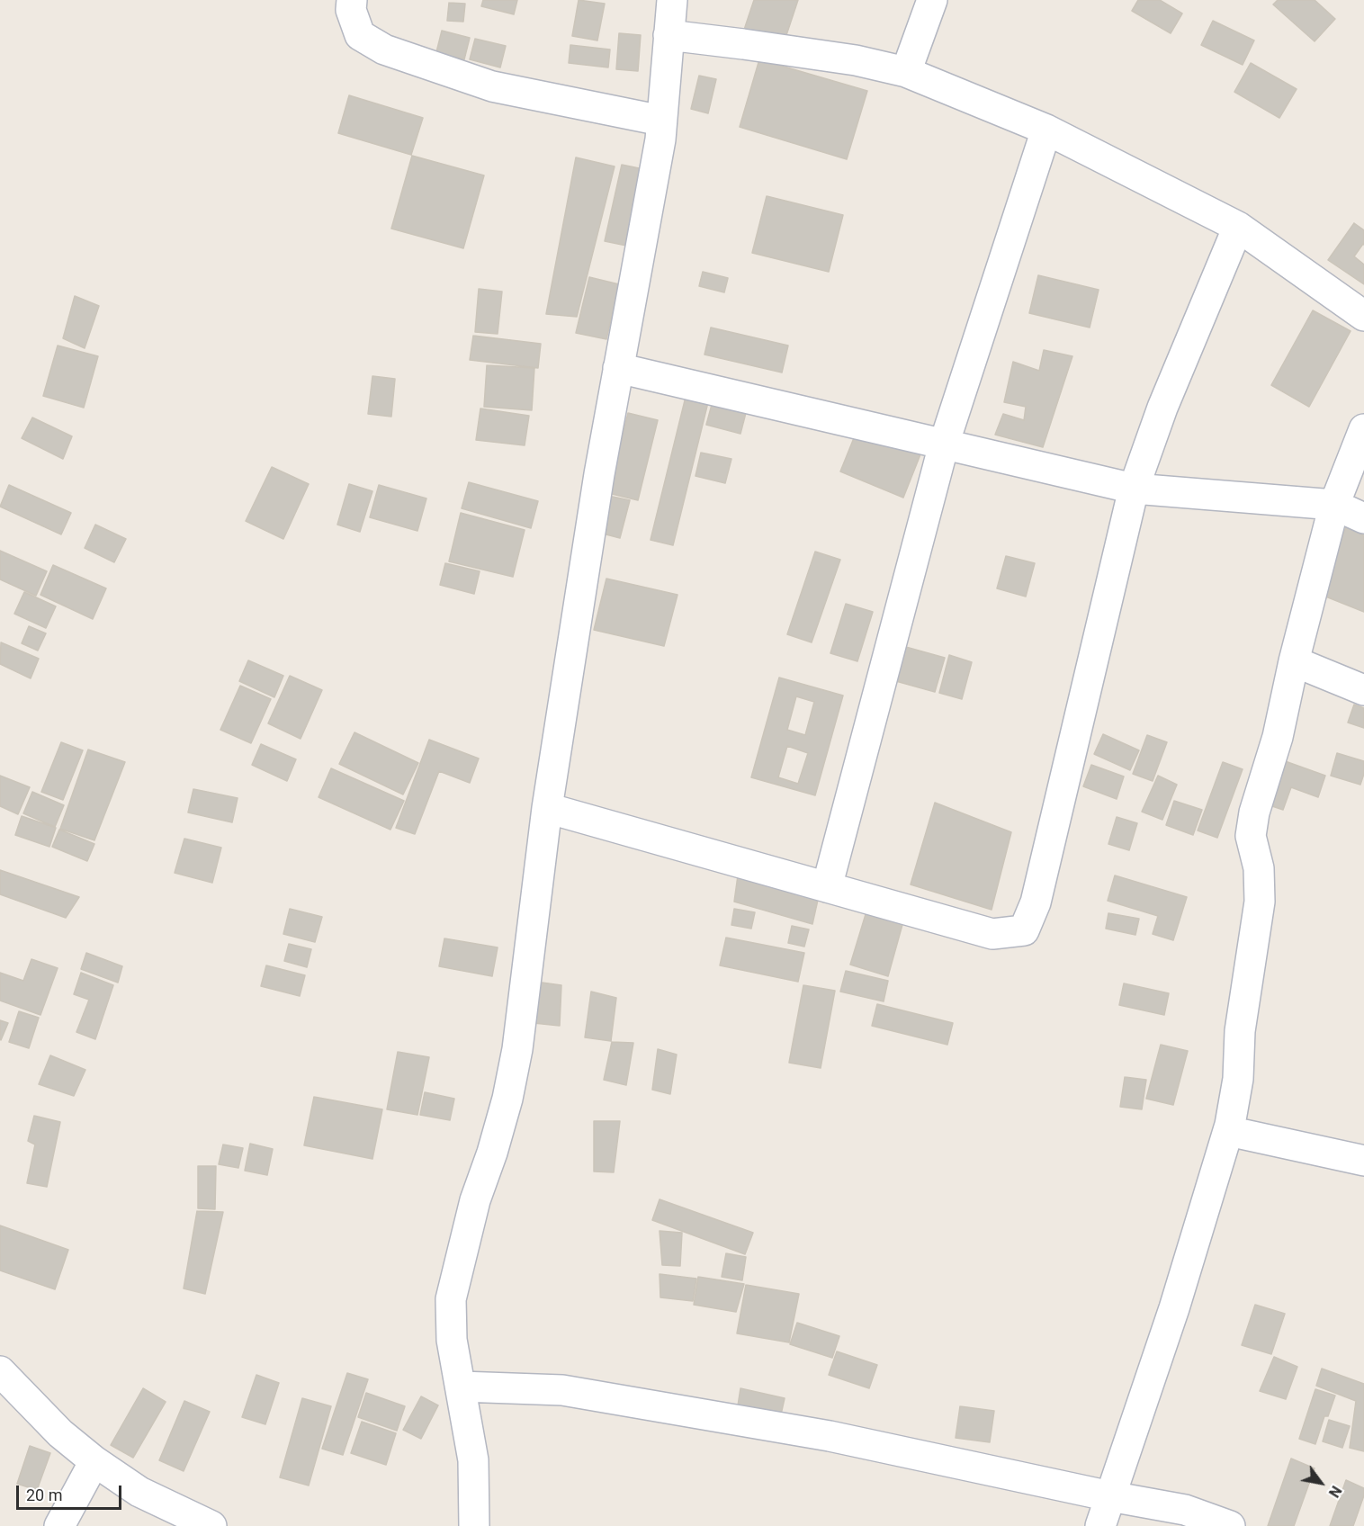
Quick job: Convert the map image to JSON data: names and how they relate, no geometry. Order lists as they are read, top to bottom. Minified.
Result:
{"scale_bar":"20 m","north":"bottom right"}
